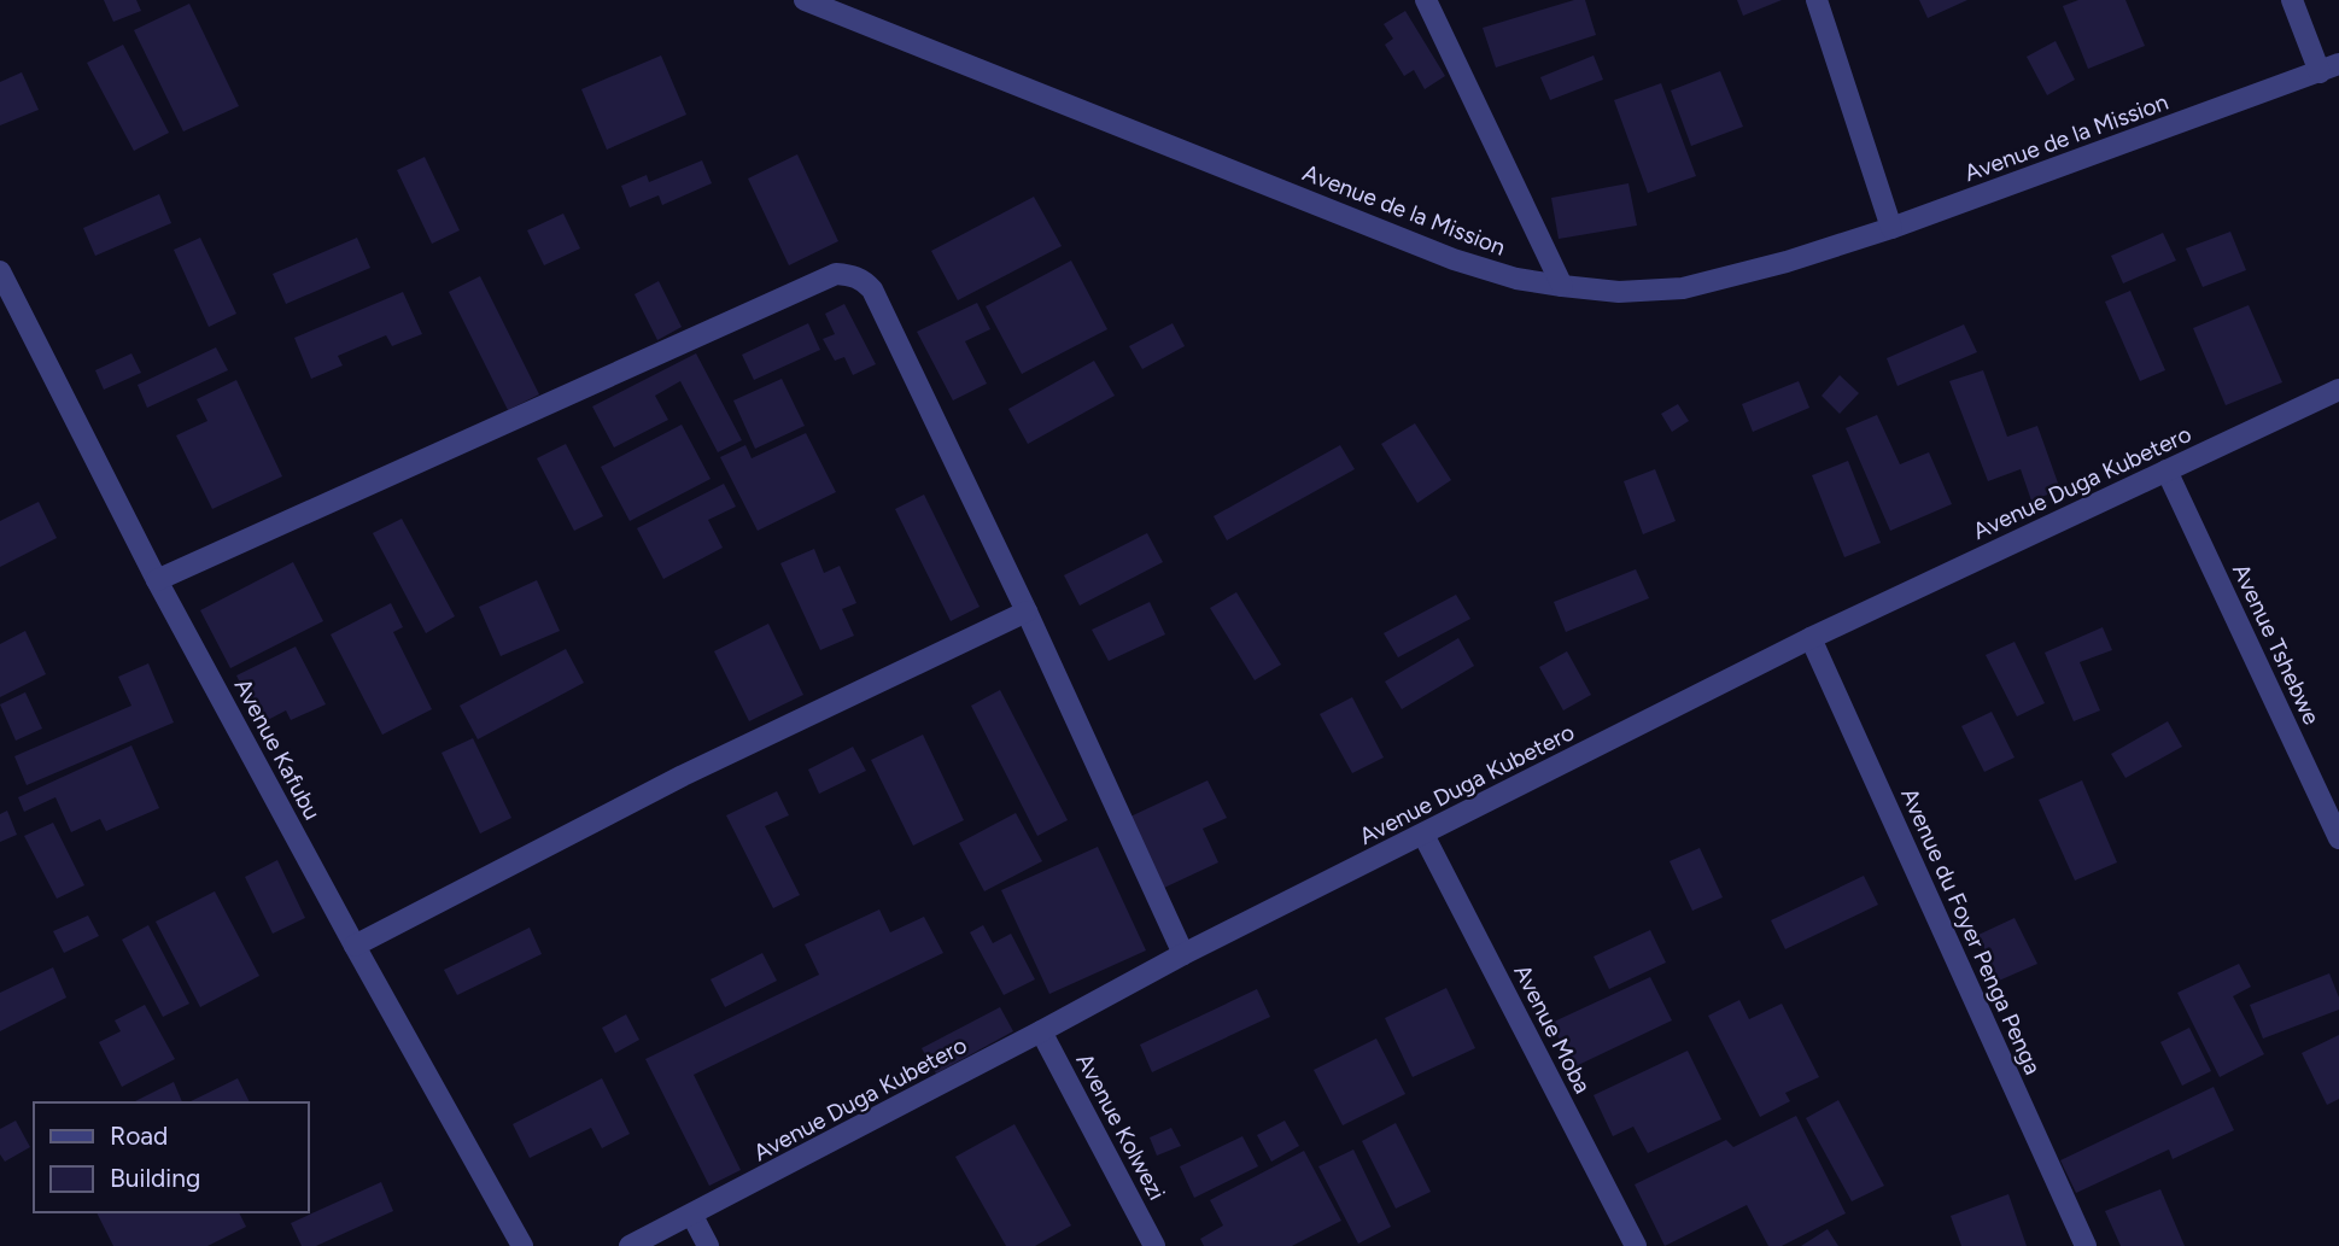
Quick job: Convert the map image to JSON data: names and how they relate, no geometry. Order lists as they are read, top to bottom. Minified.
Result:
{"streets":{"street":["Avenue de la Mission","Avenue Duga Kubetero","Avenue Tshebwe","Avenue Kafubu","Avenue du Foyer Penga Penga","Avenue Moba","Avenue Kolwezi"]},"crossings":[["Avenue Duga Kubetero","Avenue Tshebwe"],["Avenue Duga Kubetero","Avenue du Foyer Penga Penga"],["Avenue Duga Kubetero","Avenue Moba"],["Avenue Duga Kubetero","Avenue Kolwezi"]],"legend":["Road","Building"]}
